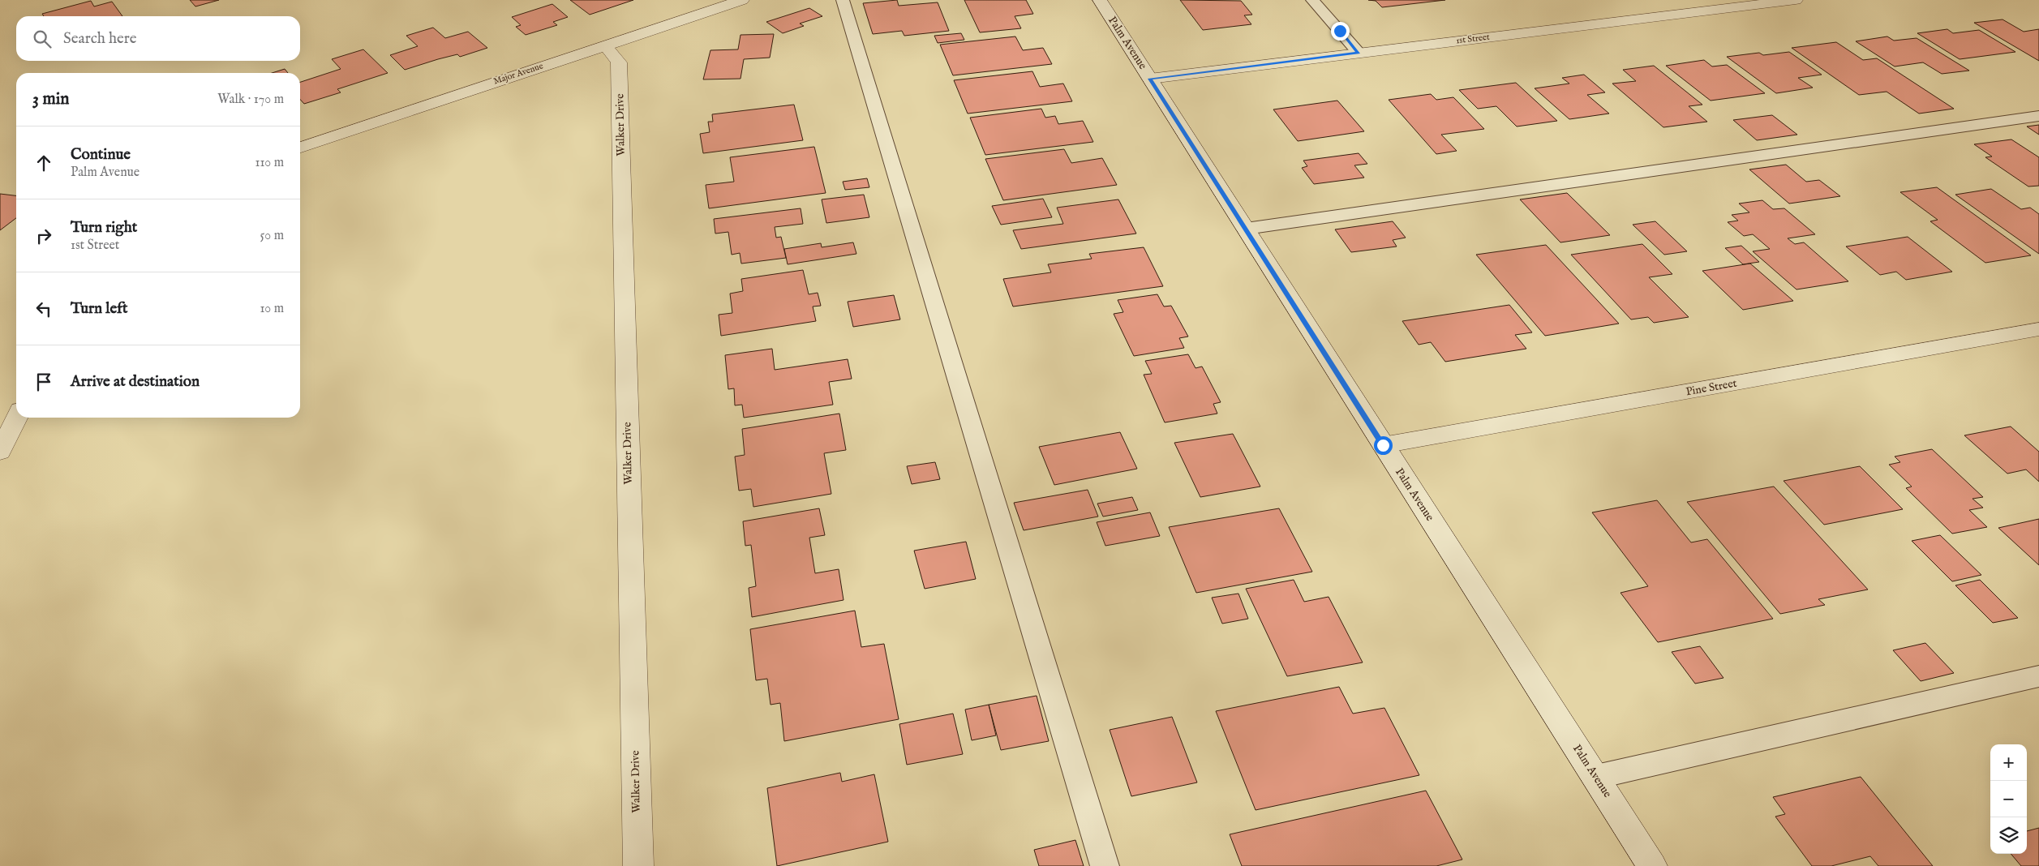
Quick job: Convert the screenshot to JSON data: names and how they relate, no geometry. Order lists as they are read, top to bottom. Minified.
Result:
{"streets":{"street":["1st Street","Palm Avenue","Major Avenue","Walker Drive","Pine Street"]},"crossings":[["1st Street","Palm Avenue"],["Palm Avenue","Pine Street"],["Major Avenue","Walker Drive"]],"page":{"search":"Search here","heading":["3 min","Walk · 170 m"],"list":[["Continue","Palm Avenue","110 m"],["Turn right","1st Street","50 m"],["Turn left","10 m"],"Arrive at destination"],"map_buttons":["+","−"]}}
